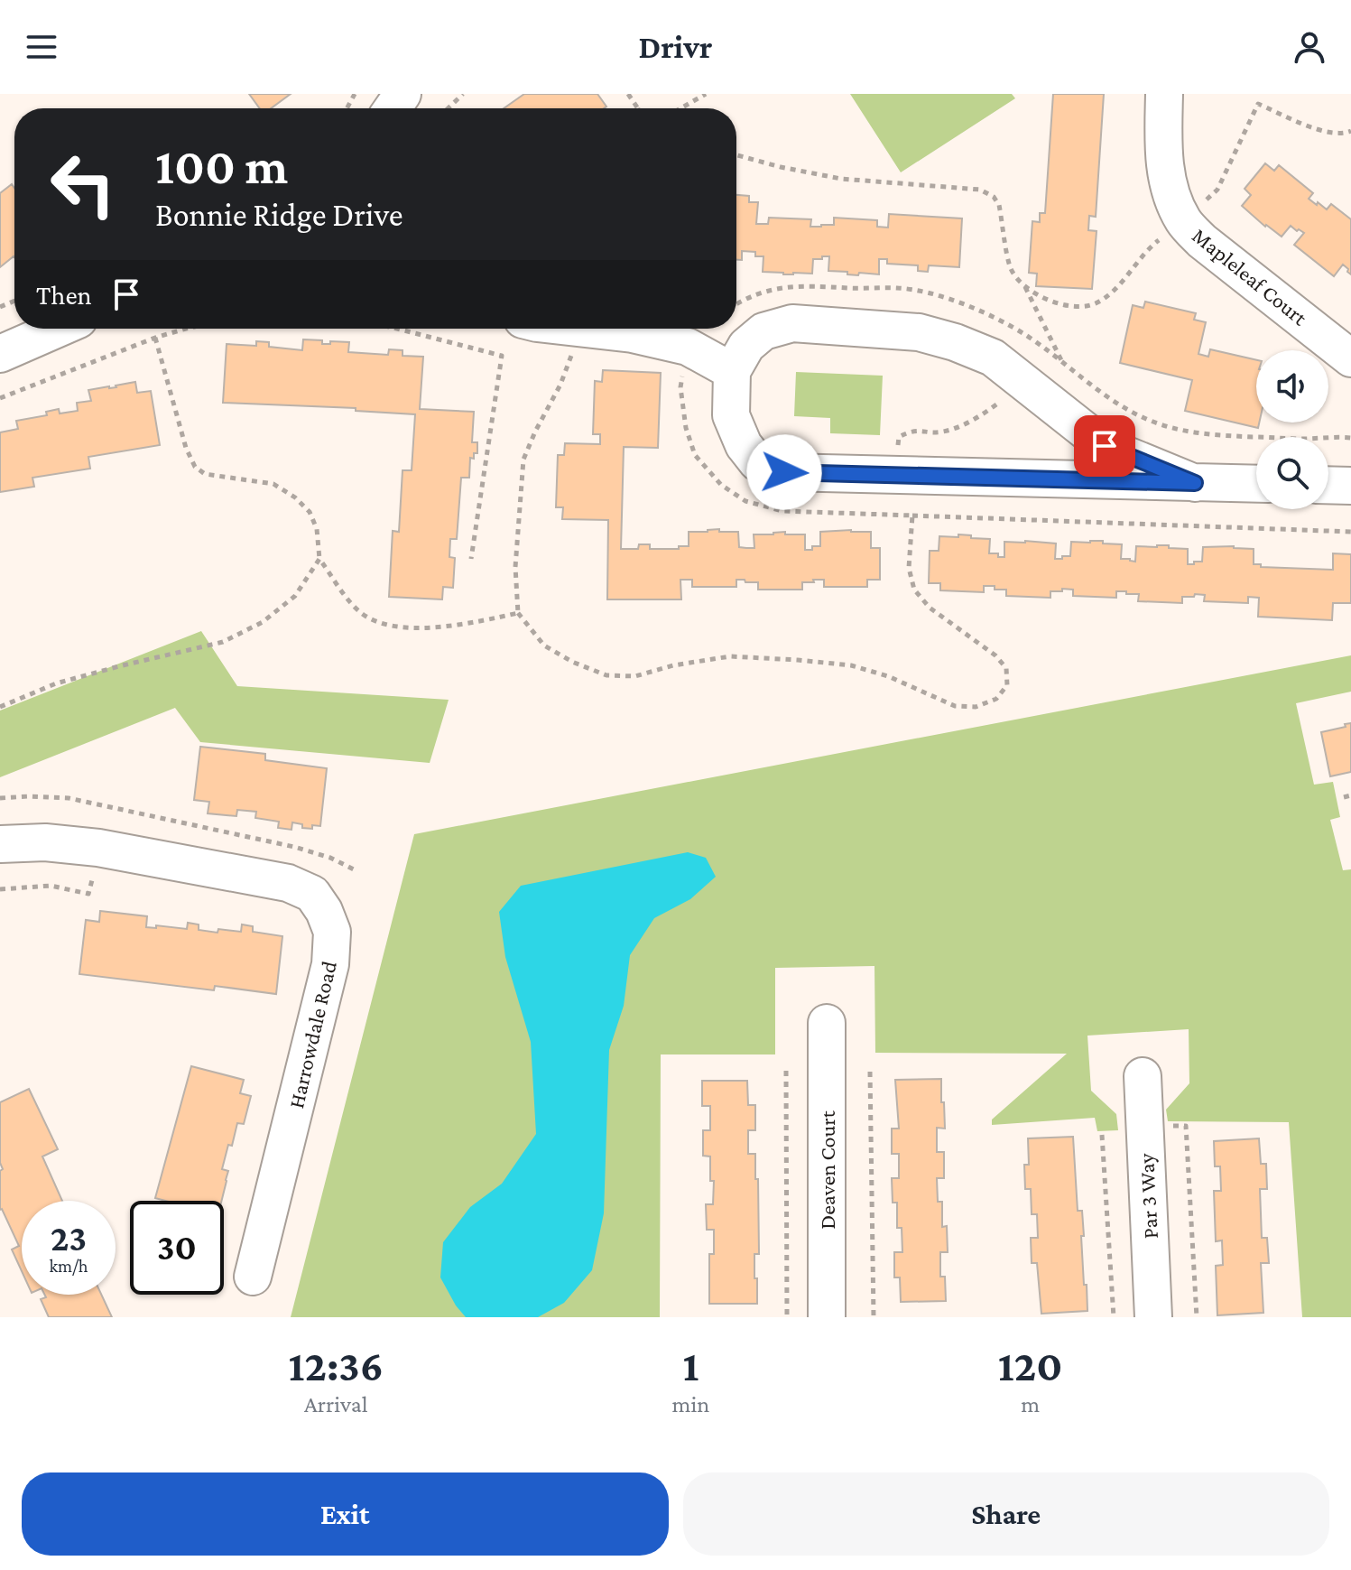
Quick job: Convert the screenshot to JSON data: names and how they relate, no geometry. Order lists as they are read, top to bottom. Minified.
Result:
{"streets":{"street":["Mapleleaf Court","Harrowdale Road","Deaven Court","Par 3 Way"]},"page":{"header":"Drivr","turn":["100 m","Bonnie Ridge Drive"],"then":"Then","speed":"23 km/h","limit":"30","eta":["12:36","Arrival","1","min","120","m"],"buttons":["Exit","Share"]}}
